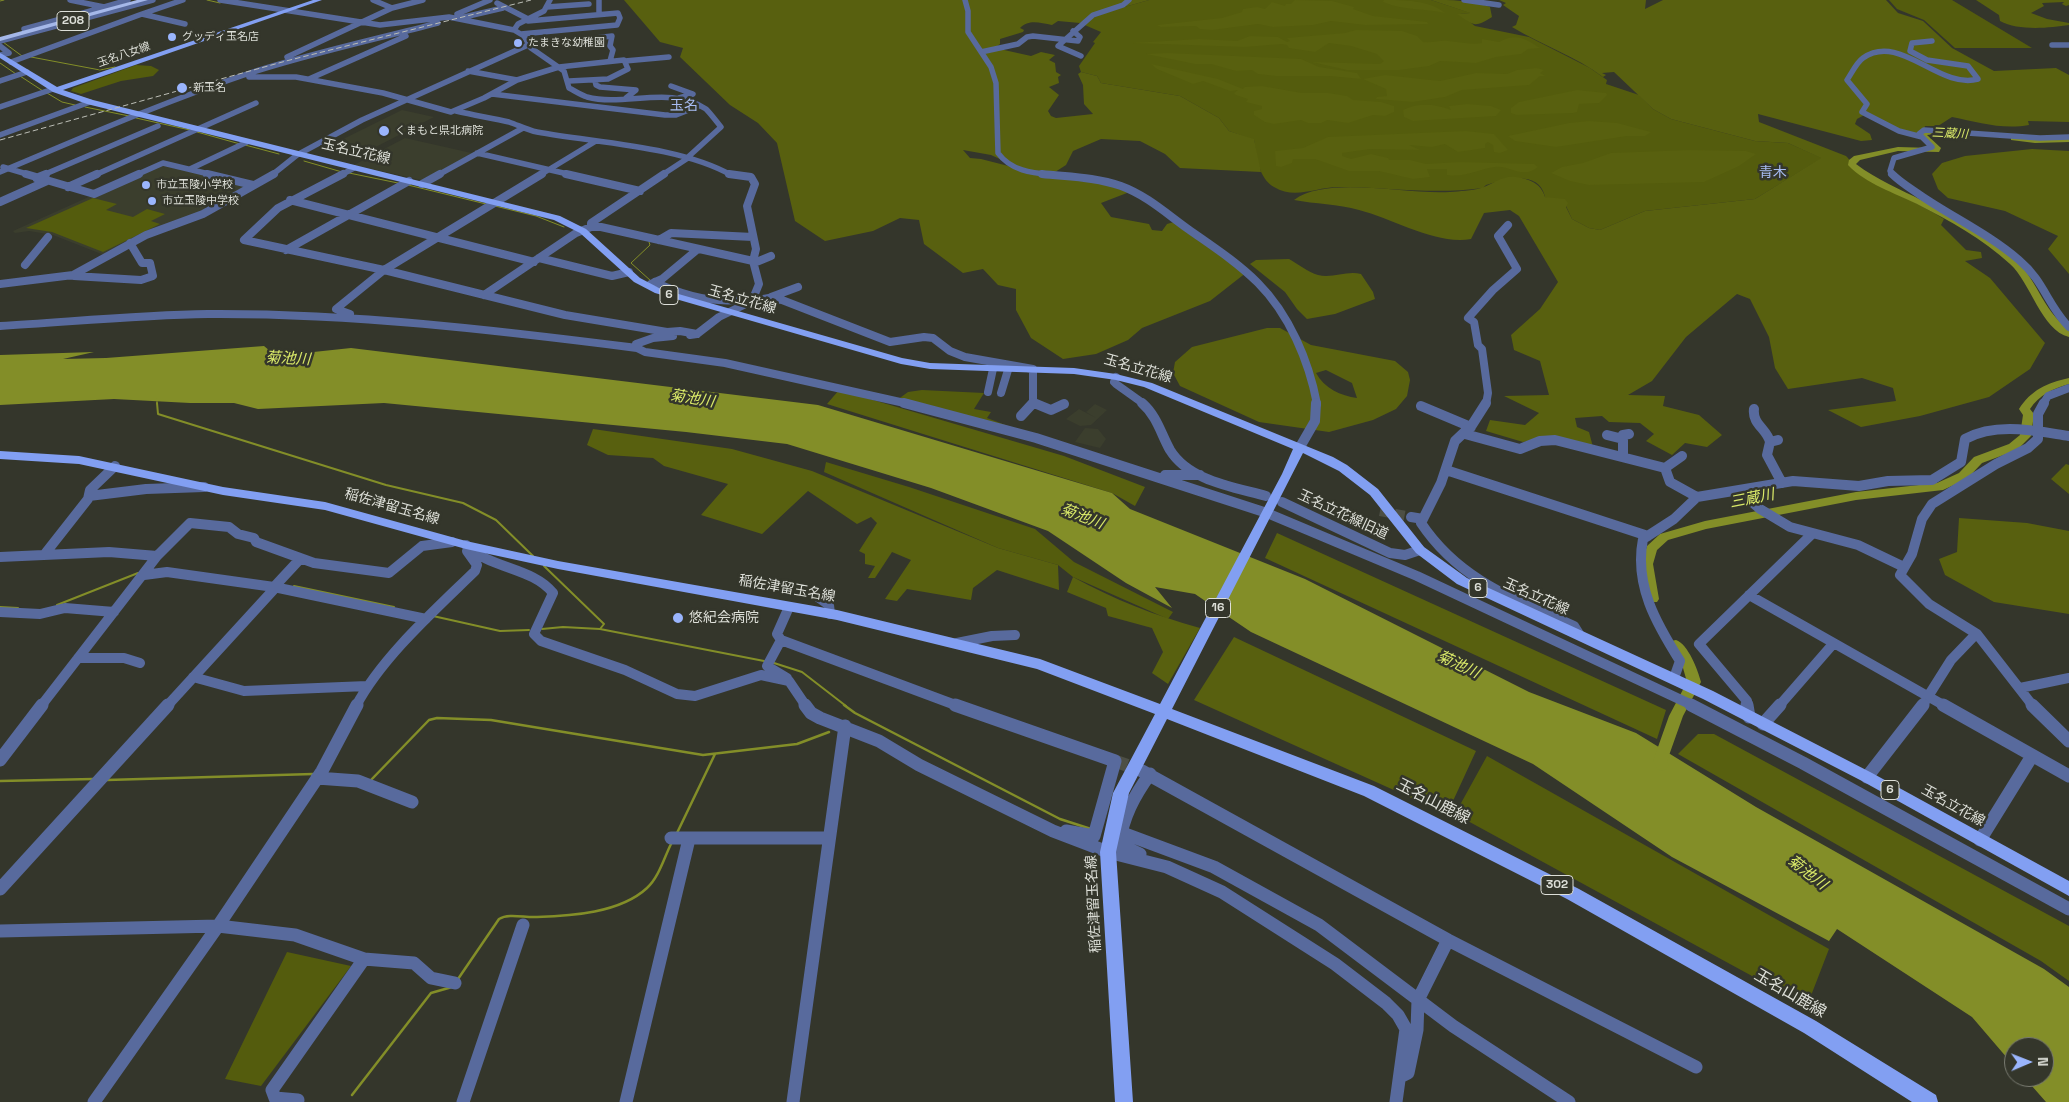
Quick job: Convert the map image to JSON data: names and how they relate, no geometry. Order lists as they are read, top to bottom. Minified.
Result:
{"streets":{"highway":["208"],"main road":["玉名八女線","玉名立花線","6","稲佐津留玉名線","16","玉名山鹿線","302"],"street":["玉名立花線旧道"]},"crossings":[["玉名八女線","玉名立花線"],["玉名立花線","6"],["玉名立花線","玉名立花線旧道"],["玉名立花線","16"],["稲佐津留玉名線","16"],["稲佐津留玉名線","玉名山鹿線"],["16","玉名山鹿線"]],"districts":["玉名","青木"],"water":["三蔵川","菊池川"],"places":["グッディ玉名店","たまきな幼稚園","新玉名","くまもと県北病院","市立玉陵小学校","市立玉陵中学校","悠紀会病院"],"north":"right"}
